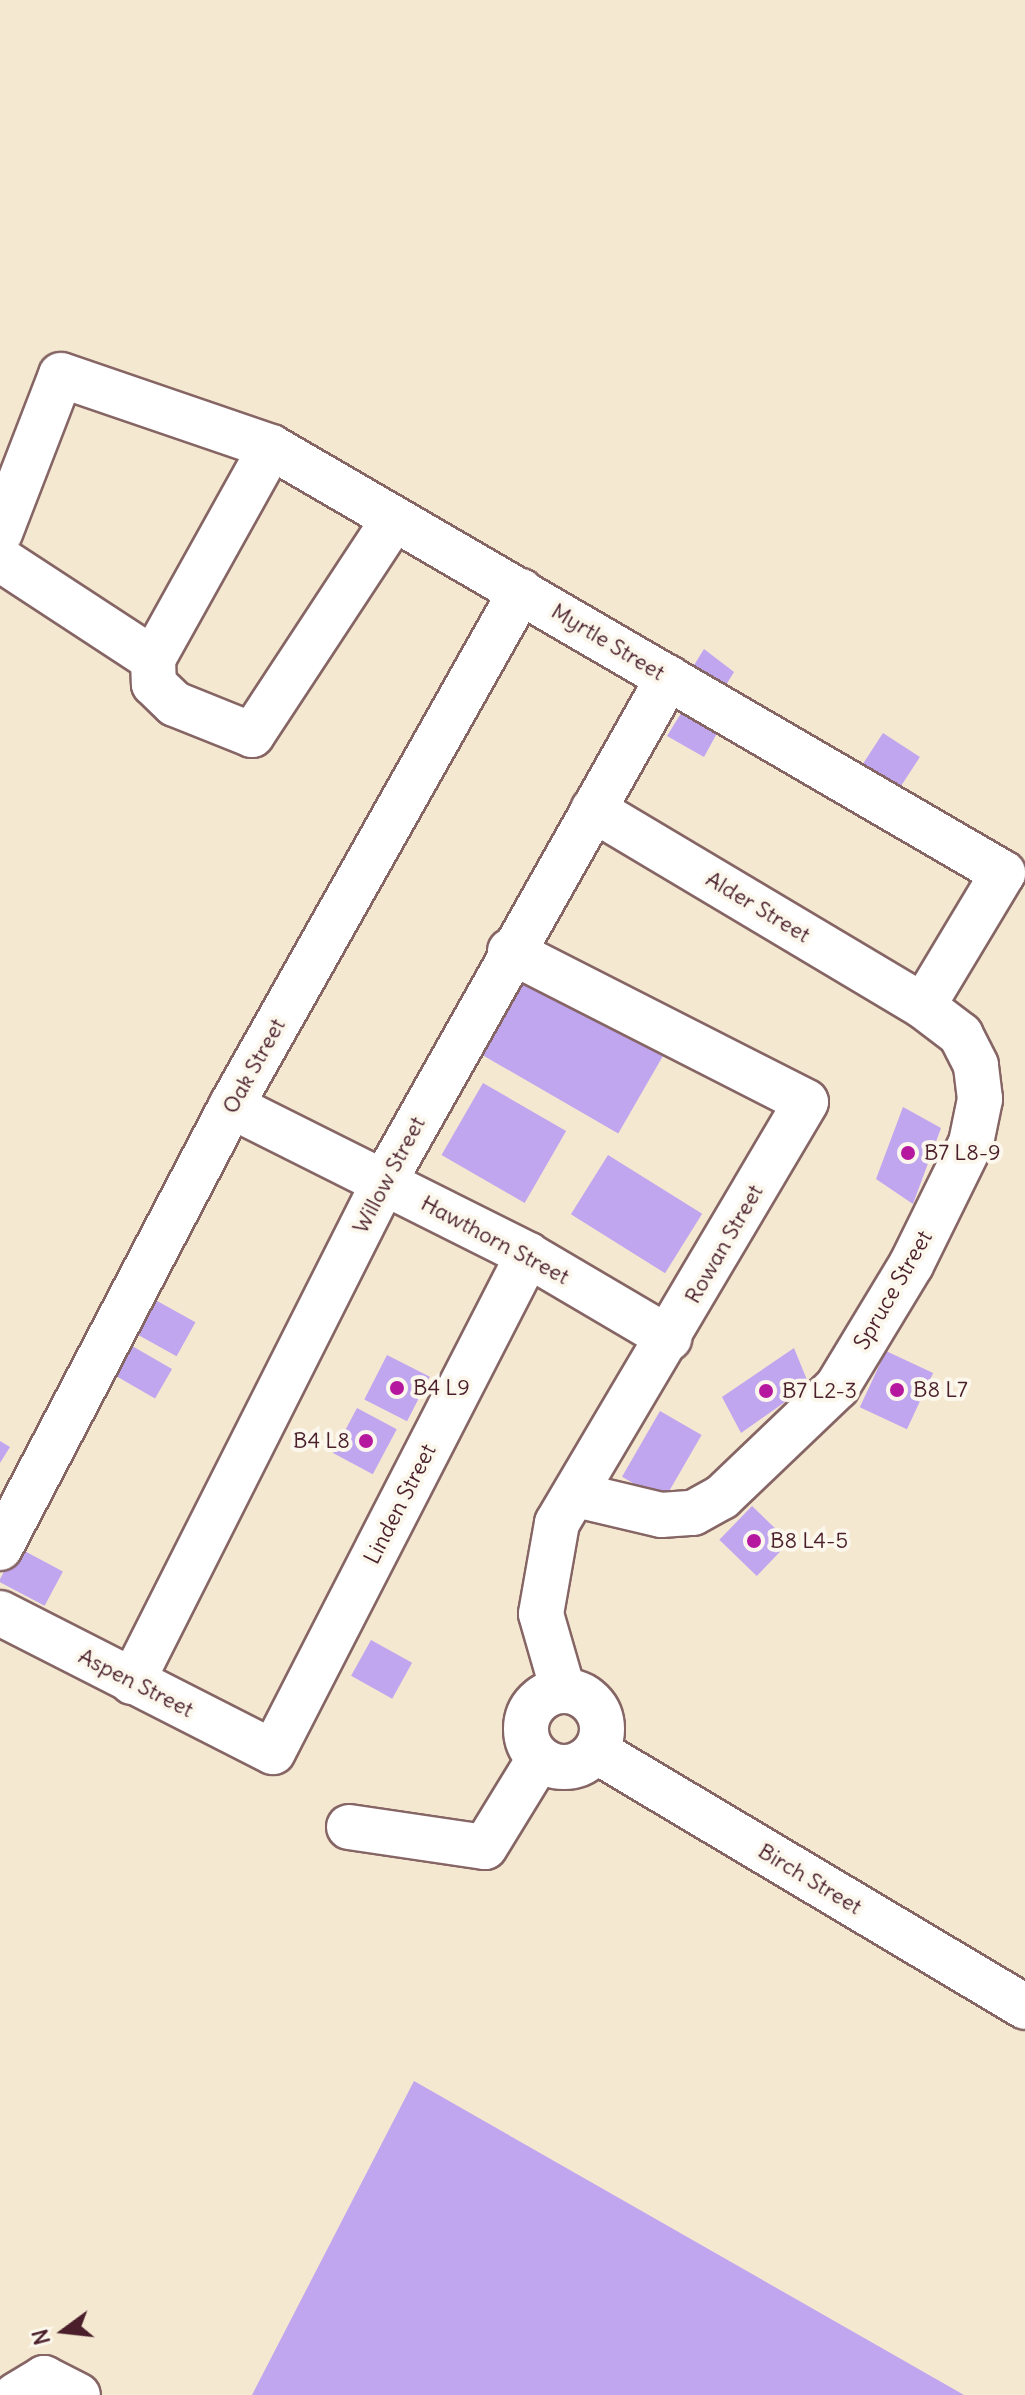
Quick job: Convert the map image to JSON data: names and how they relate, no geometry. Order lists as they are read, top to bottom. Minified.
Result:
{"streets":{"street":["Myrtle Street","Alder Street","Oak Street","Willow Street","Hawthorn Street","Rowan Street","Spruce Street","Linden Street","Aspen Street","Birch Street"]},"crossings":[["Myrtle Street","Alder Street"],["Myrtle Street","Oak Street"],["Myrtle Street","Willow Street"],["Myrtle Street","Spruce Street"],["Alder Street","Willow Street"],["Alder Street","Spruce Street"],["Oak Street","Hawthorn Street"],["Willow Street","Hawthorn Street"],["Willow Street","Rowan Street"],["Willow Street","Aspen Street"],["Hawthorn Street","Rowan Street"],["Hawthorn Street","Linden Street"],["Rowan Street","Spruce Street"],["Rowan Street","Birch Street"],["Linden Street","Aspen Street"]],"places":["B7 L8-9","B4 L9","B8 L7","B7 L2-3","B4 L8","B8 L4-5"],"north":"left"}
